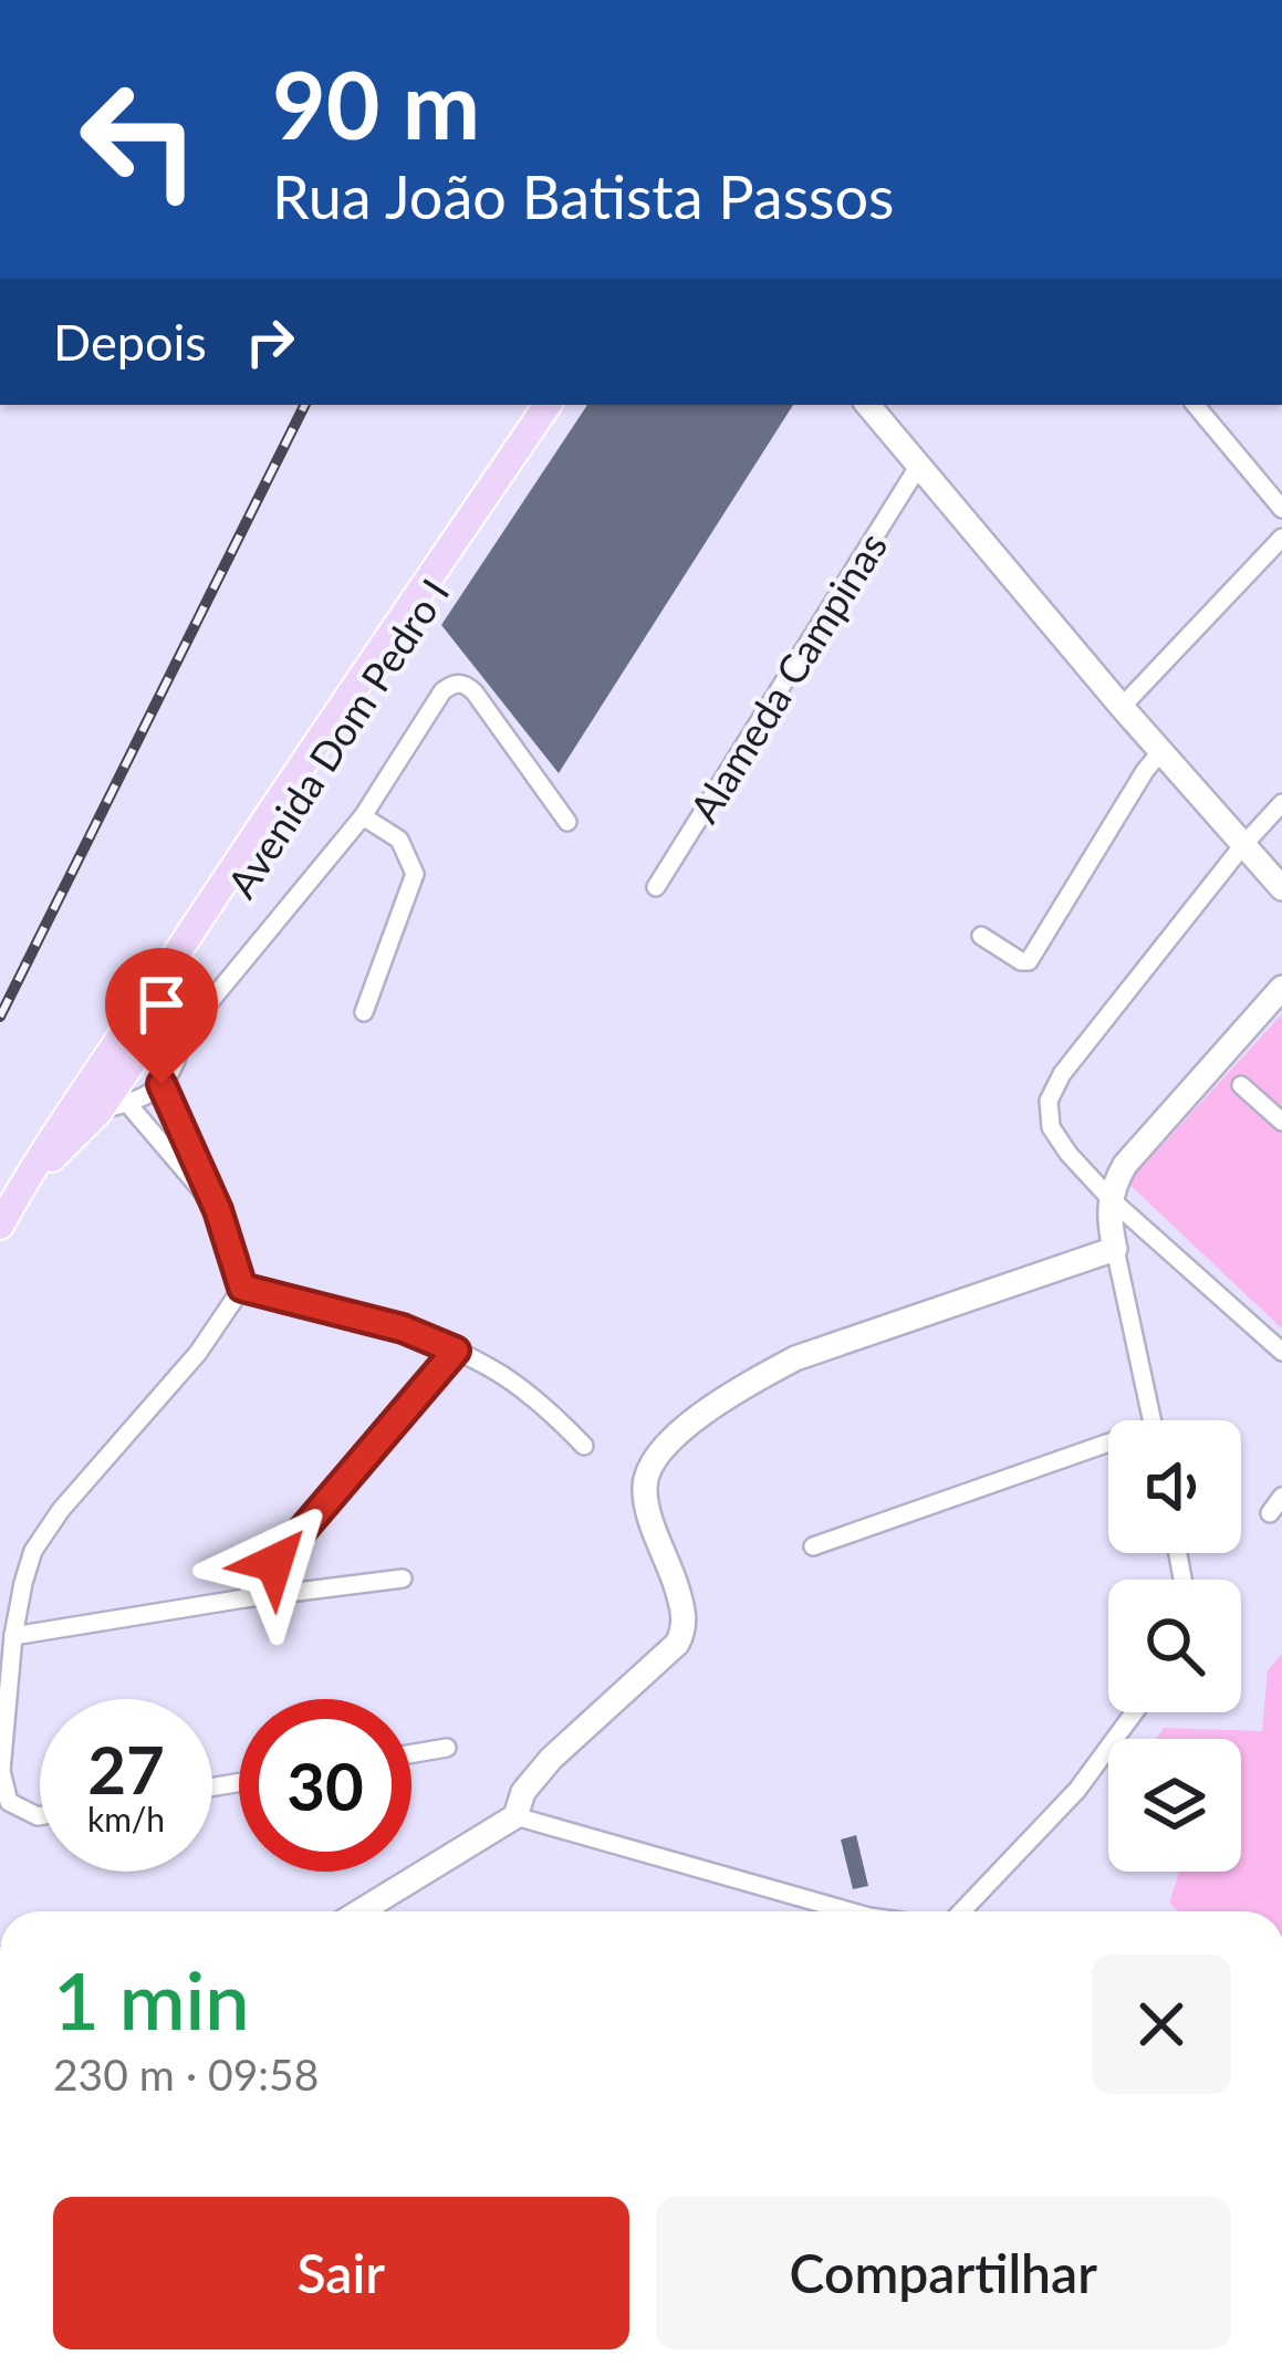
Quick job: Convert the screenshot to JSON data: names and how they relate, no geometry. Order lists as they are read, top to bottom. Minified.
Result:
{"streets":{"main road":["Avenida Dom Pedro I"],"street":["Alameda Campinas"]},"page":{"turn":["90 m","Rua João Batista Passos"],"then":"Depois","speed":"27 km/h","limit":"30","heading":["1 min","230 m · 09:58"],"buttons":["Sair","Compartilhar"]}}
